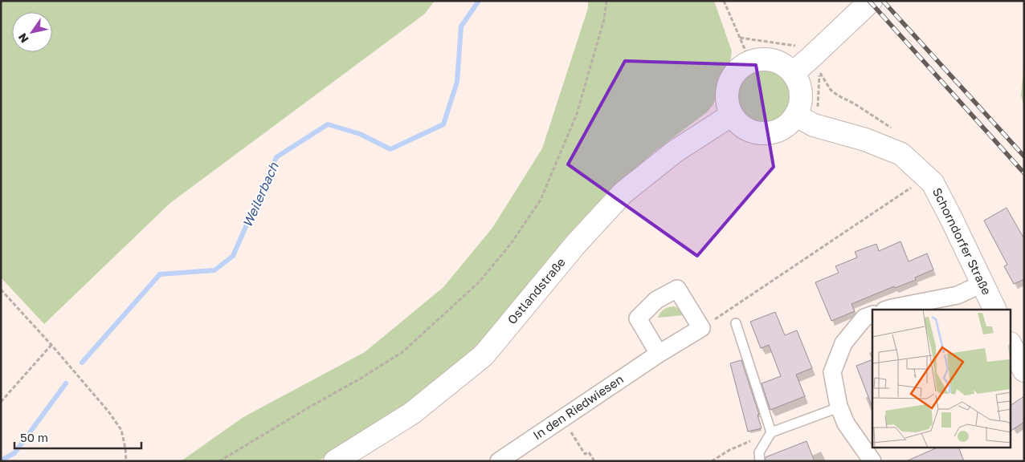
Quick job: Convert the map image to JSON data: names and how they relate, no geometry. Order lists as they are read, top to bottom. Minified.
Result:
{"streets":{"street":["Schorndorfer Straße","Ostlandstraße","In den Riedwiesen"]},"crossings":[["Schorndorfer Straße","Ostlandstraße"]],"water":["Weilerbach"],"scale_bar":"50 m","north":"bottom left"}
